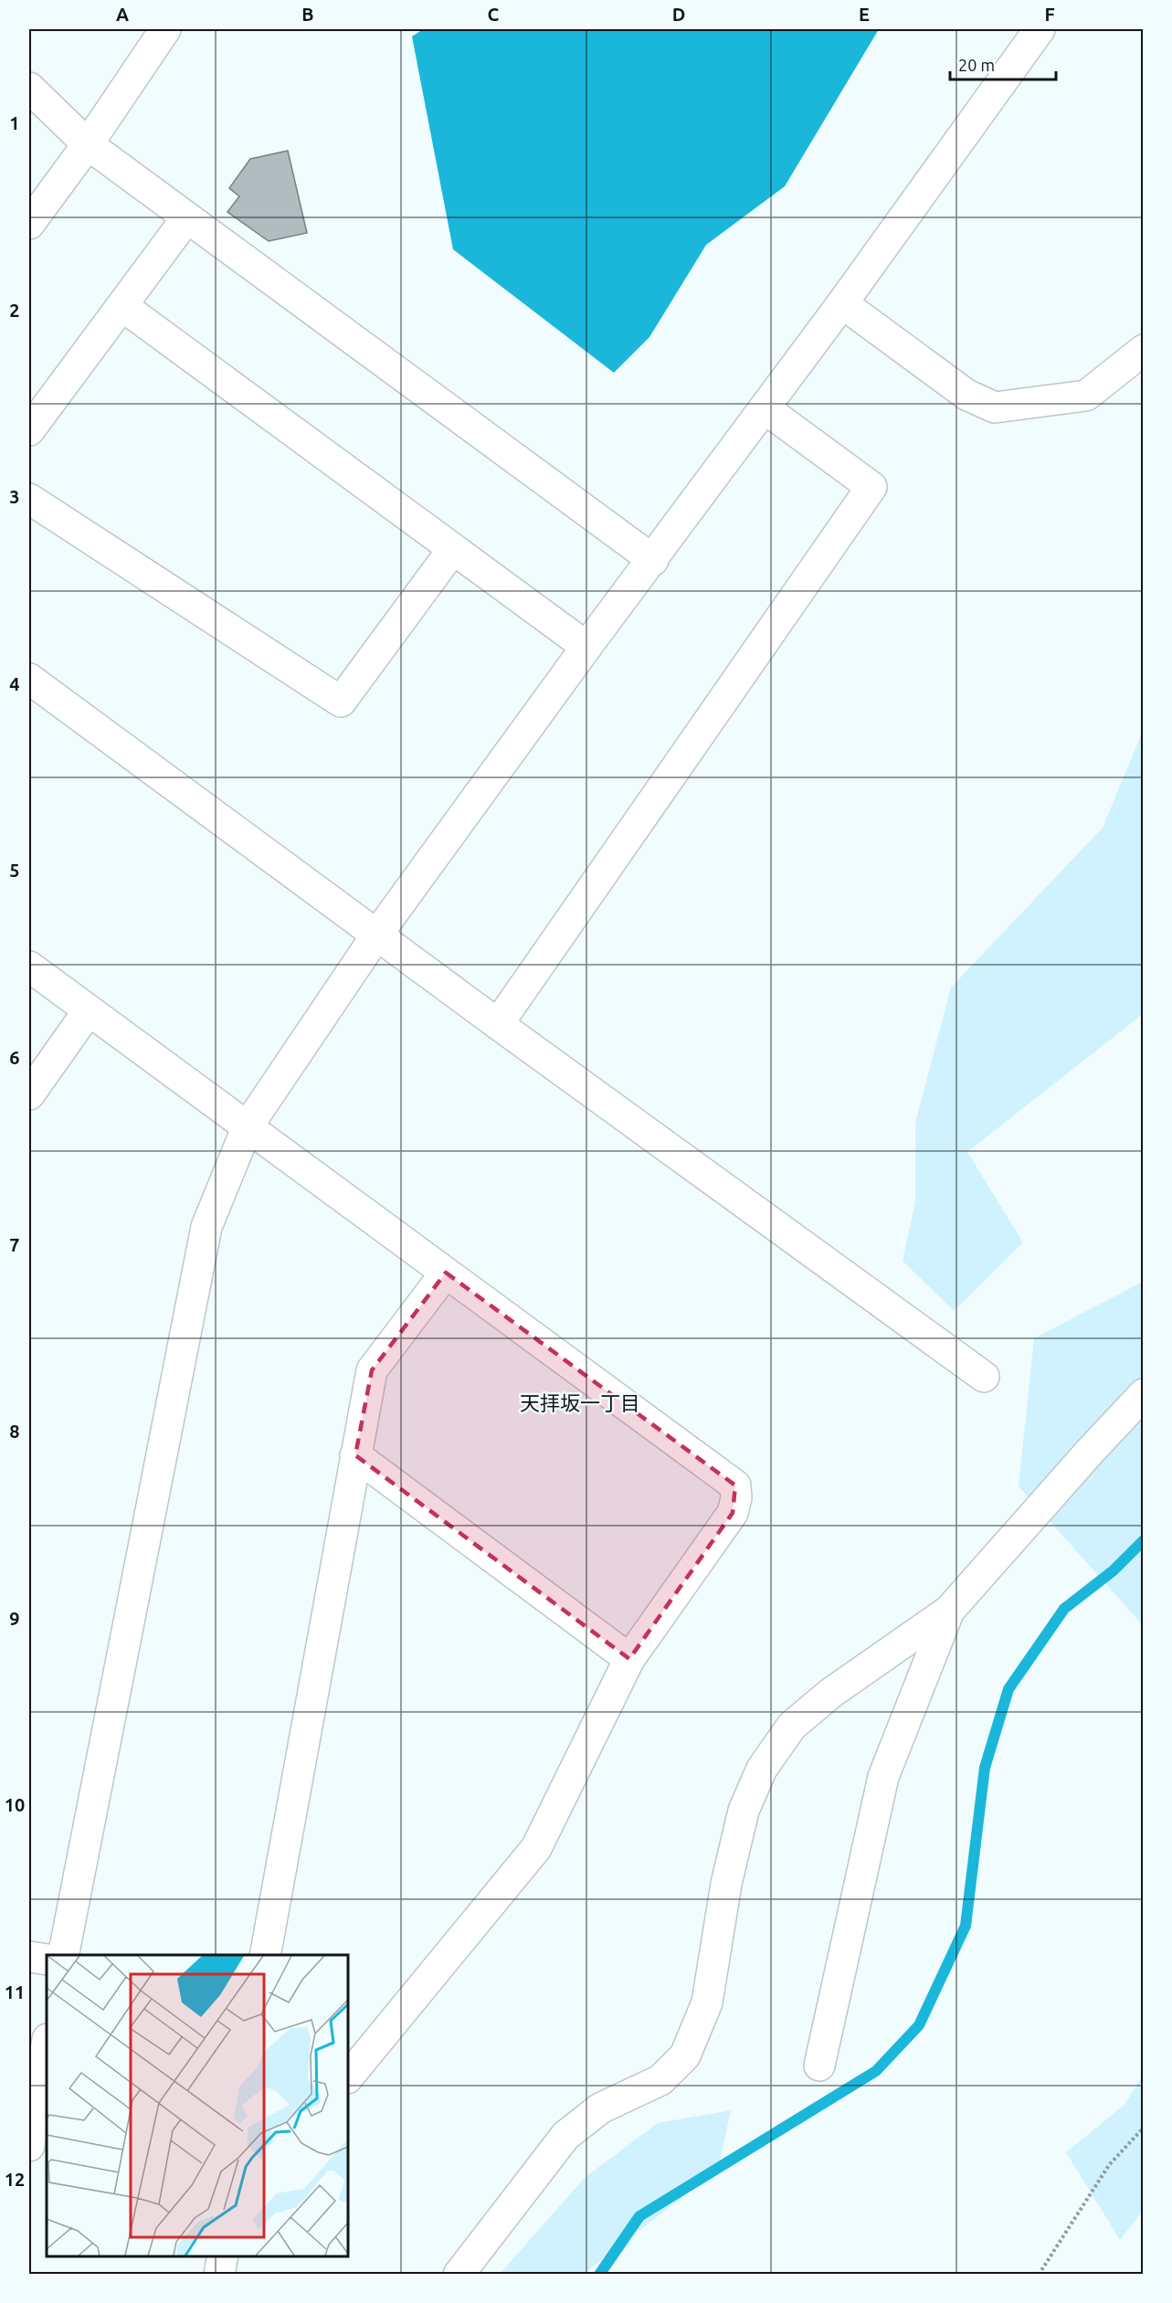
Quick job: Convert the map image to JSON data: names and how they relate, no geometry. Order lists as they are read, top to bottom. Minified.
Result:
{"districts":["天拝坂一丁目"],"scale_bar":"20 m","grid":{"columns":["A","B","C","D","E","F"],"rows":["1","2","3","4","5","6","7","8","9","10","11","12"]}}
